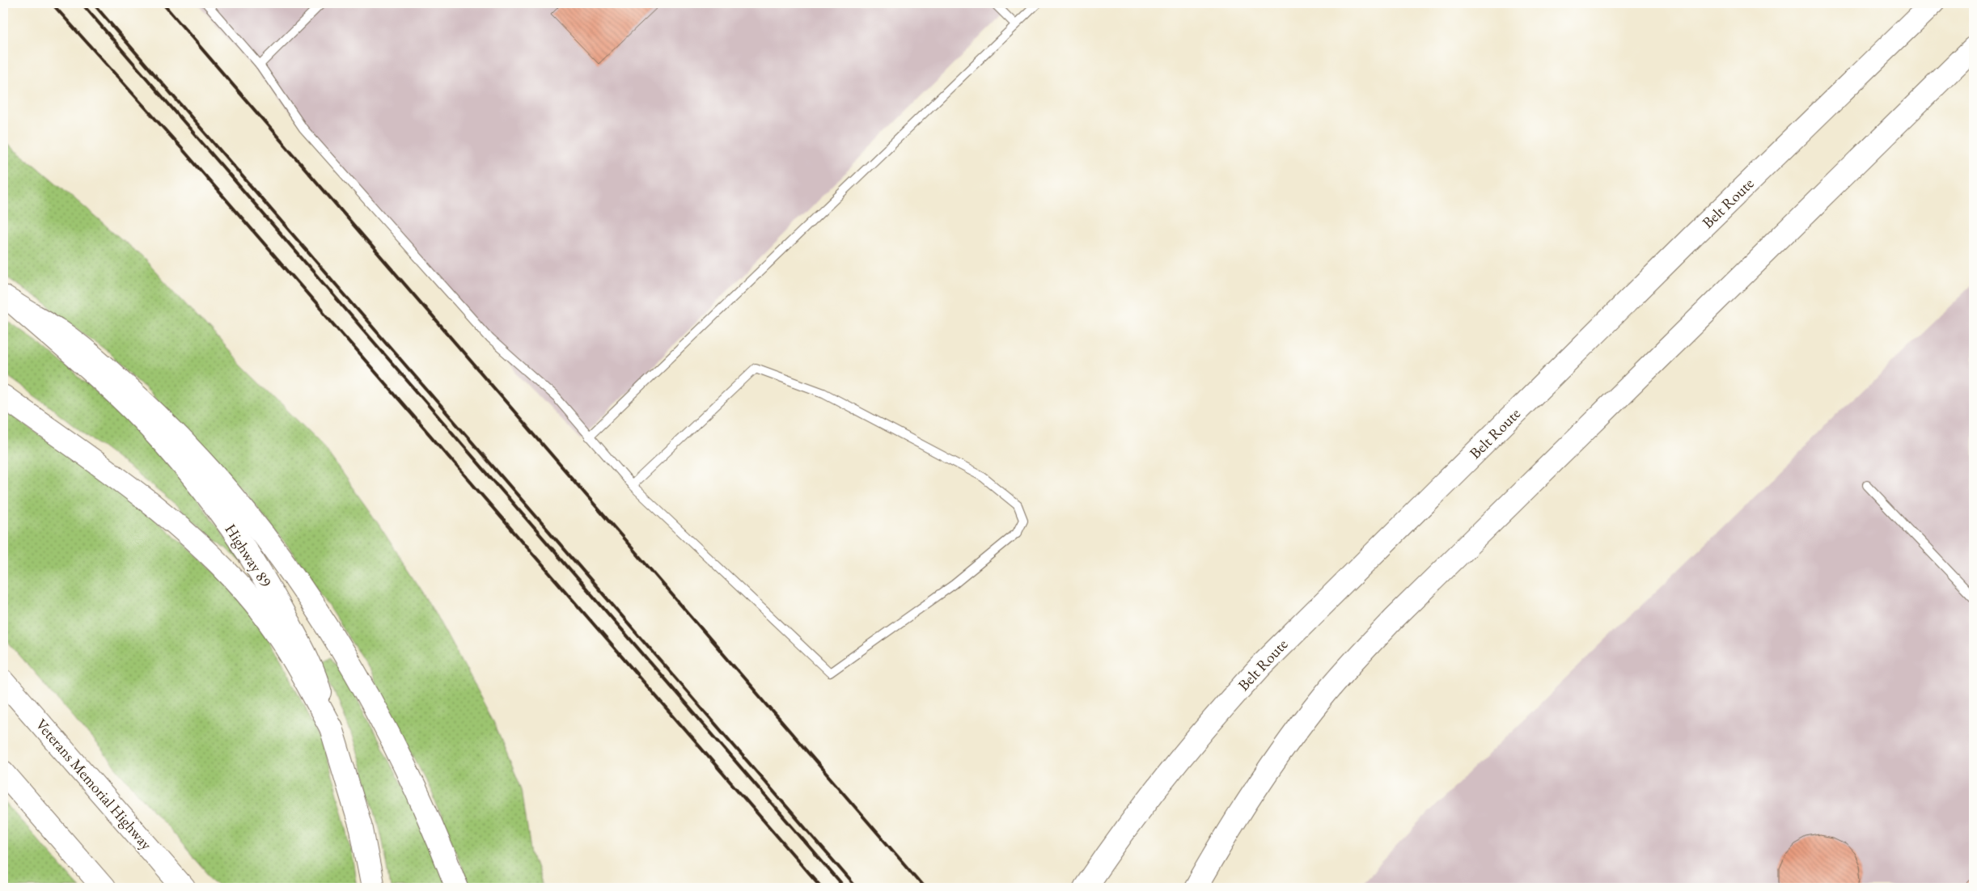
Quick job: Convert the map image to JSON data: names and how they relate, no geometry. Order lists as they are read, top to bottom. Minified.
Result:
{"streets":{"main road":["Belt Route","Highway 89","Veterans Memorial Highway"]}}
